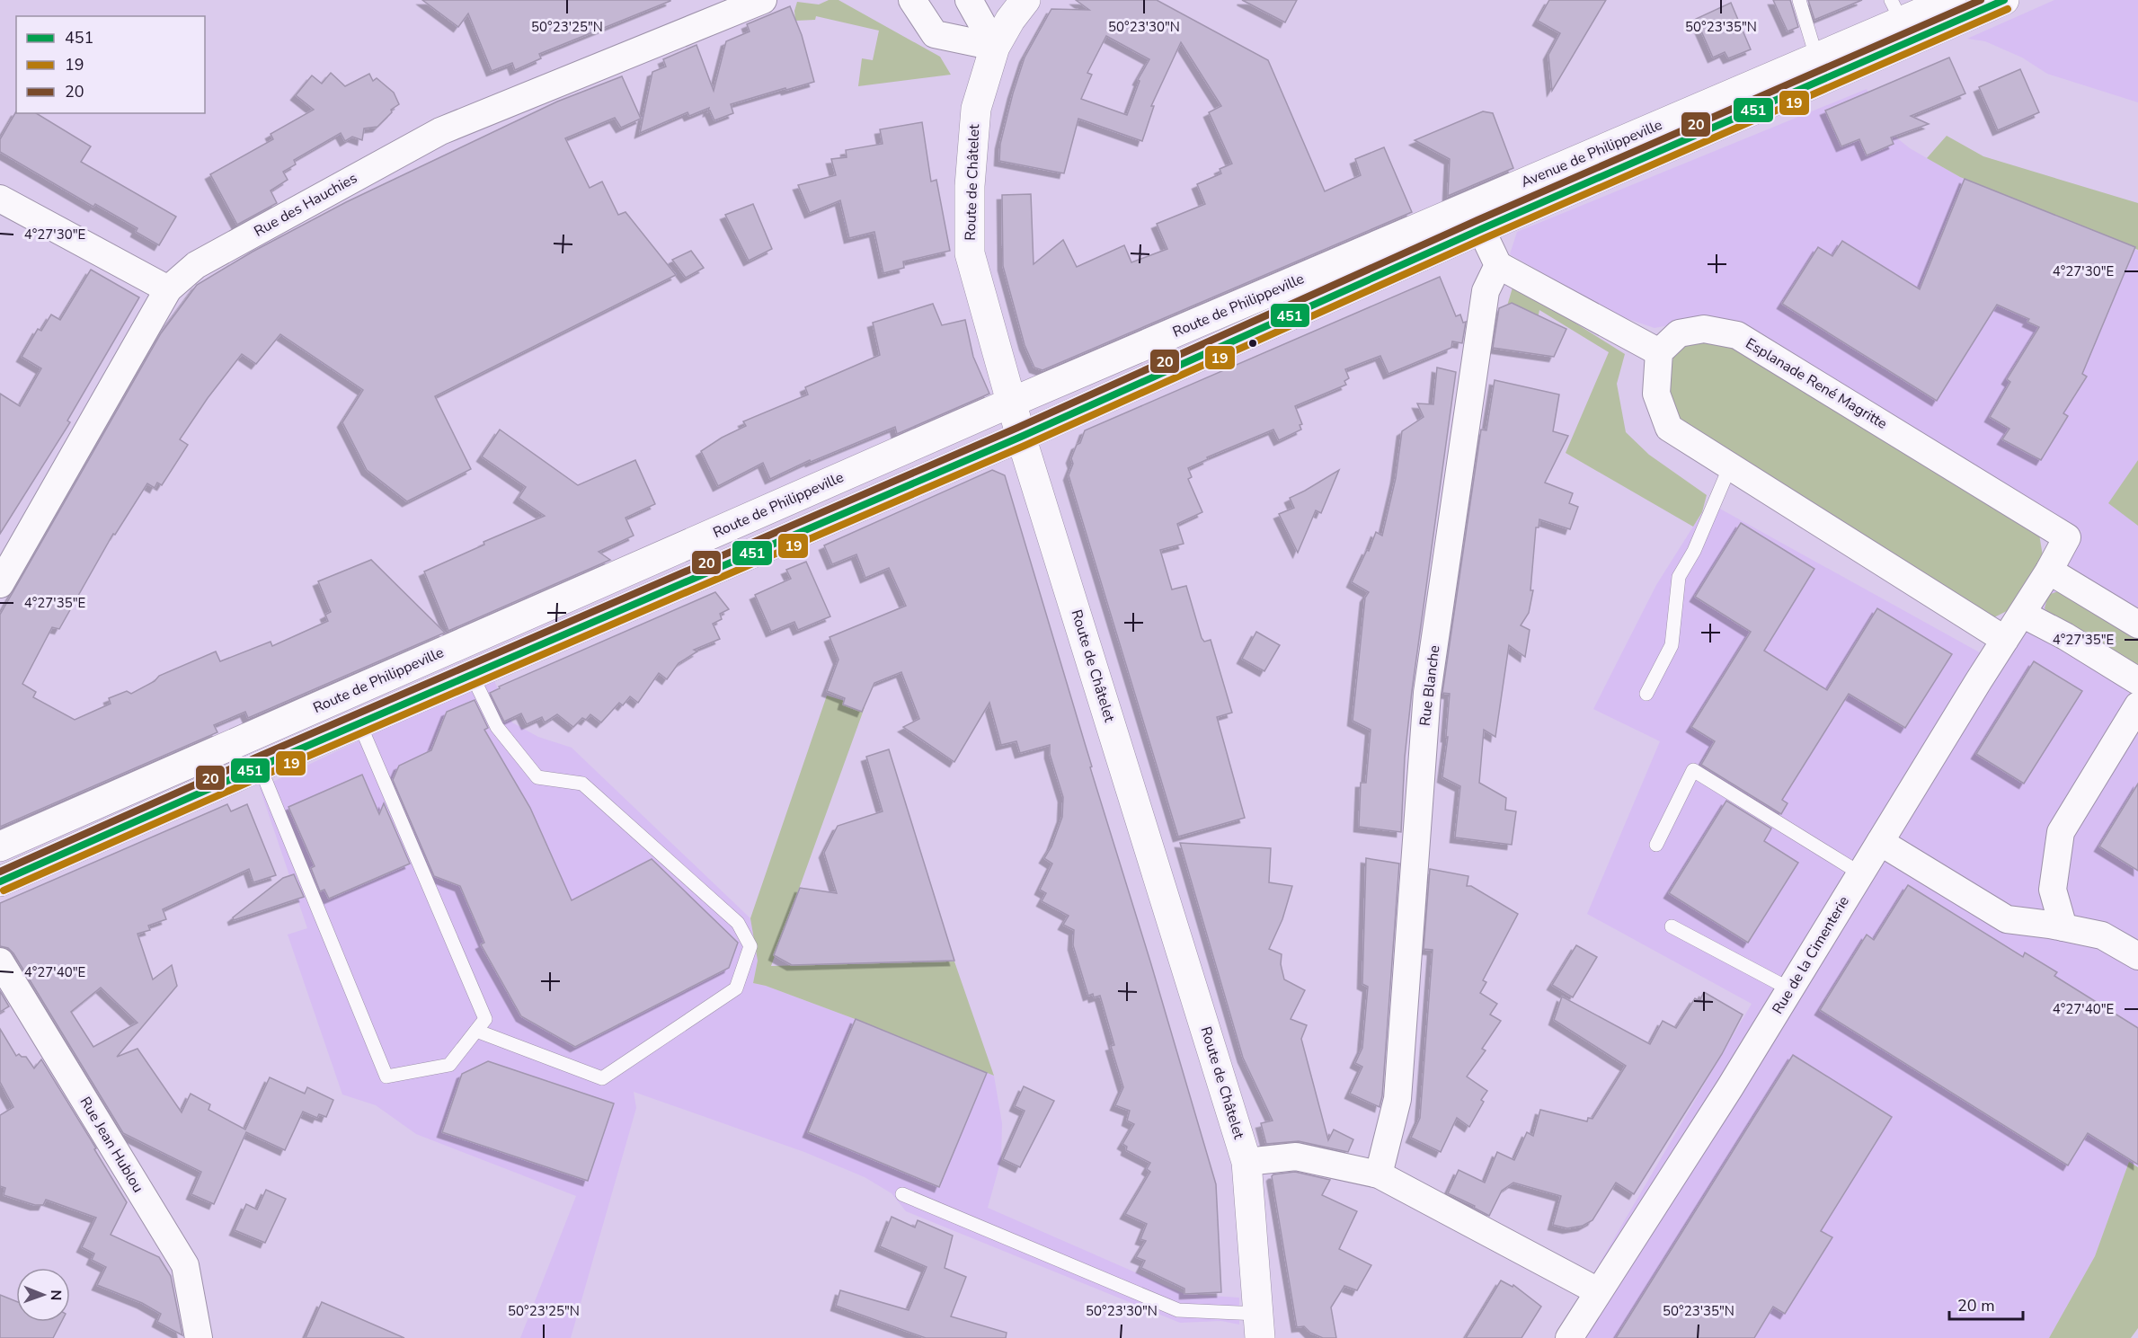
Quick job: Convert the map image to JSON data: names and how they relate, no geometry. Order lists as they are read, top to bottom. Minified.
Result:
{"streets":{"main road":["Avenue de Philippeville","Route de Châtelet","Route de Philippeville"],"street":["Rue des Hauchies","Esplanade René Magritte","Rue Blanche","Rue de la Cimenterie","Rue Jean Hublou"]},"crossings":[["Avenue de Philippeville","Route de Philippeville"],["Route de Châtelet","Route de Philippeville"],["Esplanade René Magritte","Rue de la Cimenterie"]],"lines":["transit line 451","transit line 20","transit line 19"],"legend":["451","19","20"],"scale_bar":"20 m","north":"right","coordinates":["50°23'25\"N","50°23'30\"N","50°23'35\"N","4°27'30\"E","4°27'35\"E","4°27'40\"E"]}
